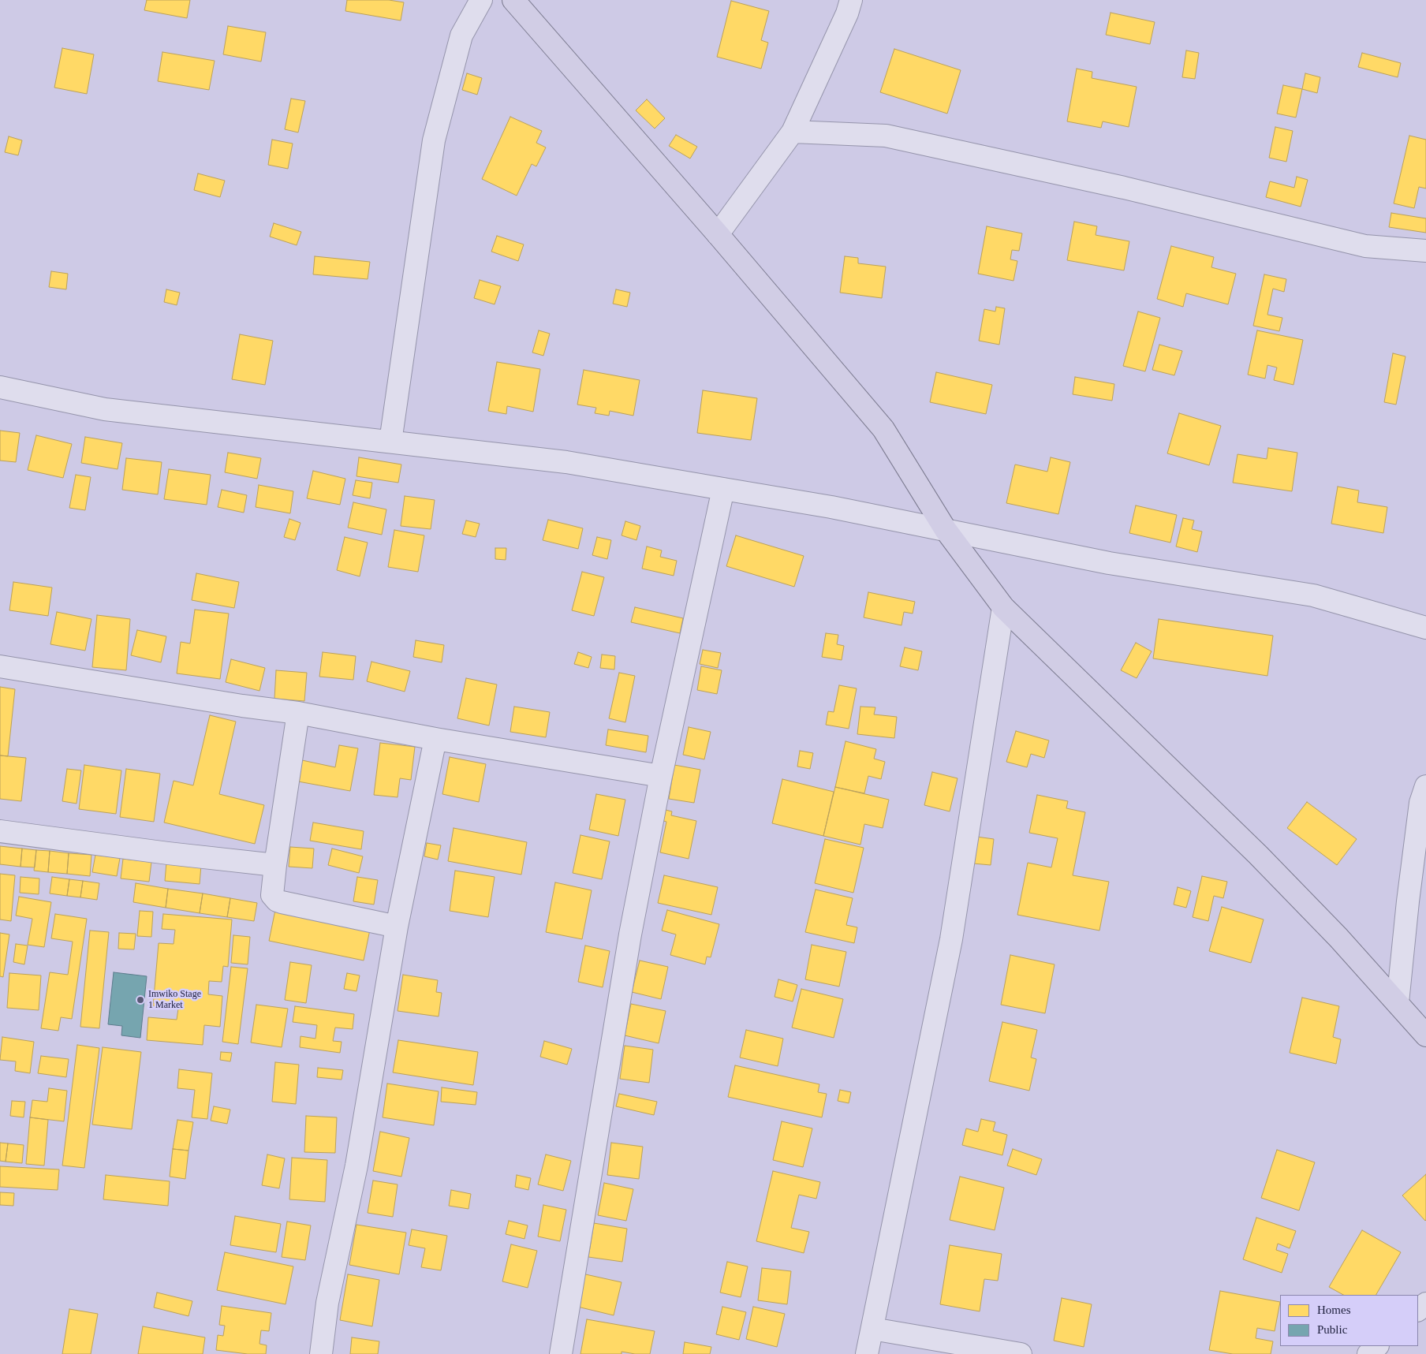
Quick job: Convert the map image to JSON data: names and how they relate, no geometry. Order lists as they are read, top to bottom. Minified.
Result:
{"places":["Imwiko Stage 1 Market"],"legend":["Homes","Public"]}
